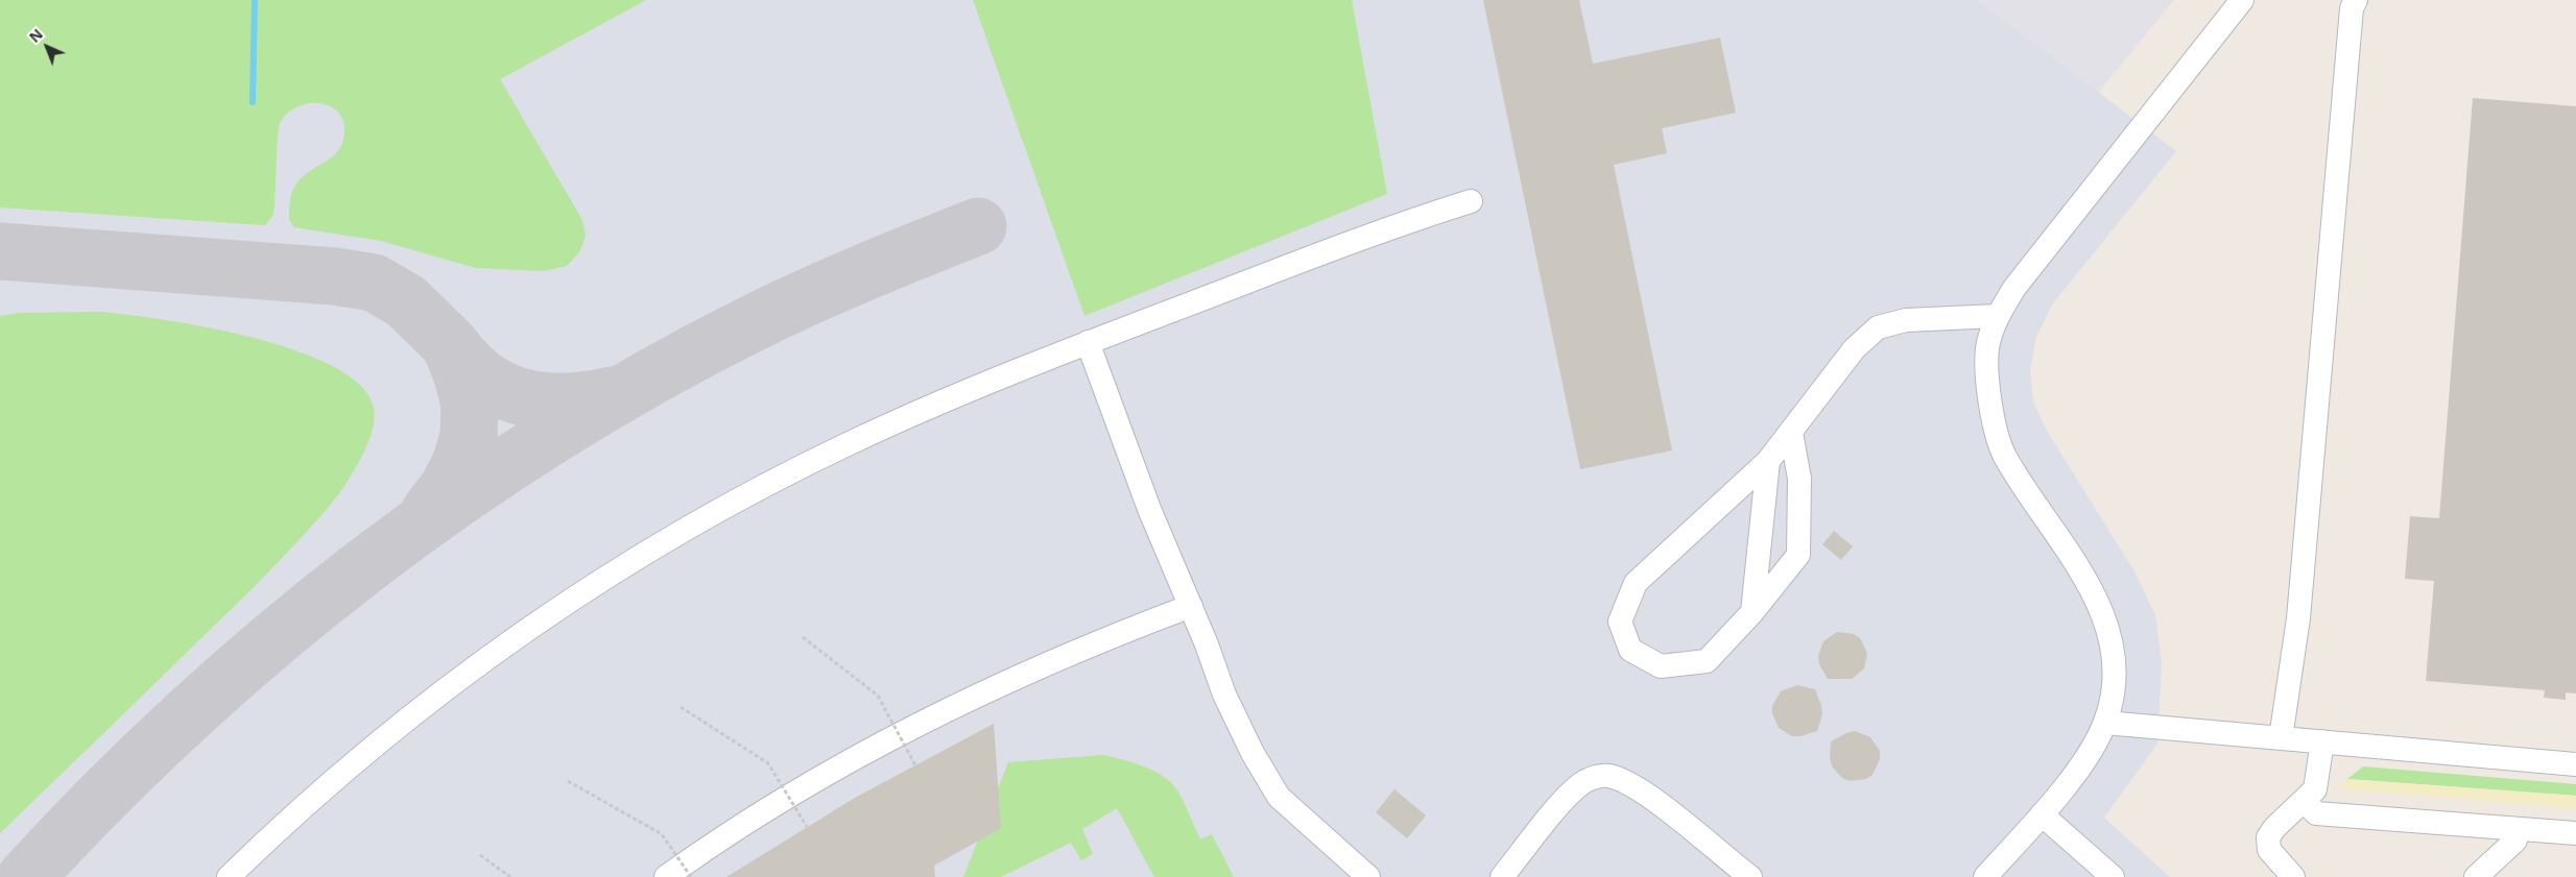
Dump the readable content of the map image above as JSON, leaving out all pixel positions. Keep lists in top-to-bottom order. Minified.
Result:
{"north":"top left"}
